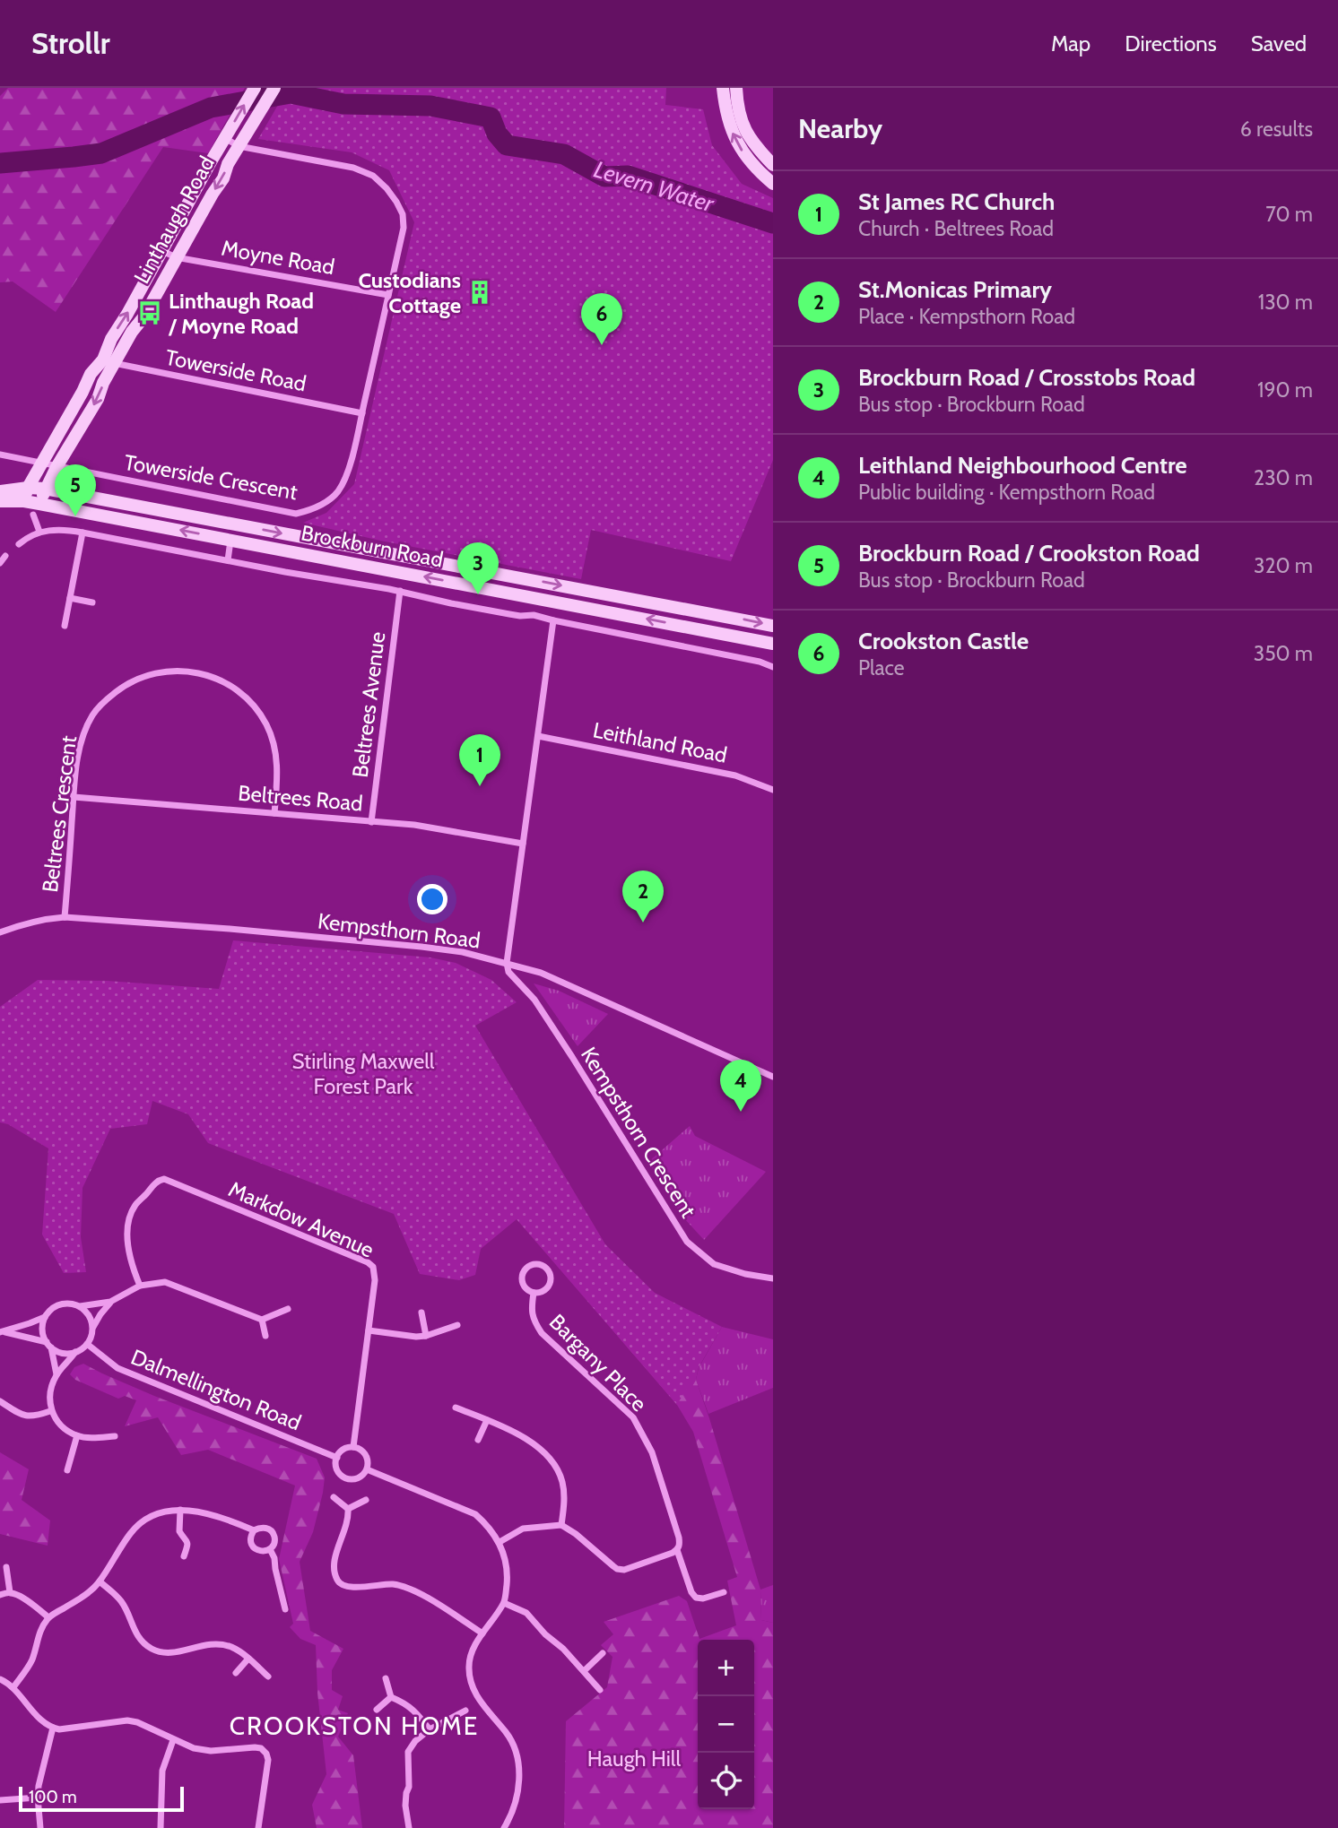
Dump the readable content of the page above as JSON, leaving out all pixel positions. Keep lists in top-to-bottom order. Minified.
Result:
{"streets":{"street":["Linthaugh Road","Moyne Road","Towerside Road","Towerside Crescent","Brockburn Road","Beltrees Avenue","Leithland Road","Beltrees Road","Beltrees Crescent","Kempsthorn Road","Kempsthorn Crescent","Markdow Avenue","Bargany Place","Dalmellington Road"]},"crossings":[["Linthaugh Road","Moyne Road"],["Linthaugh Road","Towerside Road"],["Linthaugh Road","Towerside Crescent"],["Linthaugh Road","Brockburn Road"],["Moyne Road","Towerside Crescent"],["Towerside Road","Towerside Crescent"],["Brockburn Road","Beltrees Avenue"],["Beltrees Avenue","Beltrees Road"],["Beltrees Road","Beltrees Crescent"],["Beltrees Crescent","Kempsthorn Road"],["Kempsthorn Road","Kempsthorn Crescent"],["Markdow Avenue","Dalmellington Road"]],"districts":["CROOKSTON HOME"],"water":["Levern Water"],"parks":["Stirling Maxwell Forest Park","Haugh Hill"],"places":{"building":["Custodians Cottage"],"bus stop":["Linthaugh Road / Moyne Road"]},"scale_bar":"100 m","page":{"header":"Strollr","nav":["Map","Directions","Saved"],"heading":["Nearby","6 results"],"list":[{"mark":"1","name":"St James RC Church","note":"Church · Beltrees Road","value":"70 m"},{"mark":"2","name":"St.Monicas Primary","note":"Place · Kempsthorn Road","value":"130 m"},{"mark":"3","name":"Brockburn Road / Crosstobs Road","note":"Bus stop · Brockburn Road","value":"190 m"},{"mark":"4","name":"Leithland Neighbourhood Centre","note":"Public building · Kempsthorn Road","value":"230 m"},{"mark":"5","name":"Brockburn Road / Crookston Road","note":"Bus stop · Brockburn Road","value":"320 m"},{"mark":"6","name":"Crookston Castle","note":"Place","value":"350 m"}],"pins":["6","5","3","1","2","4"],"map_buttons":["+","−"],"scale":"100 m"}}
